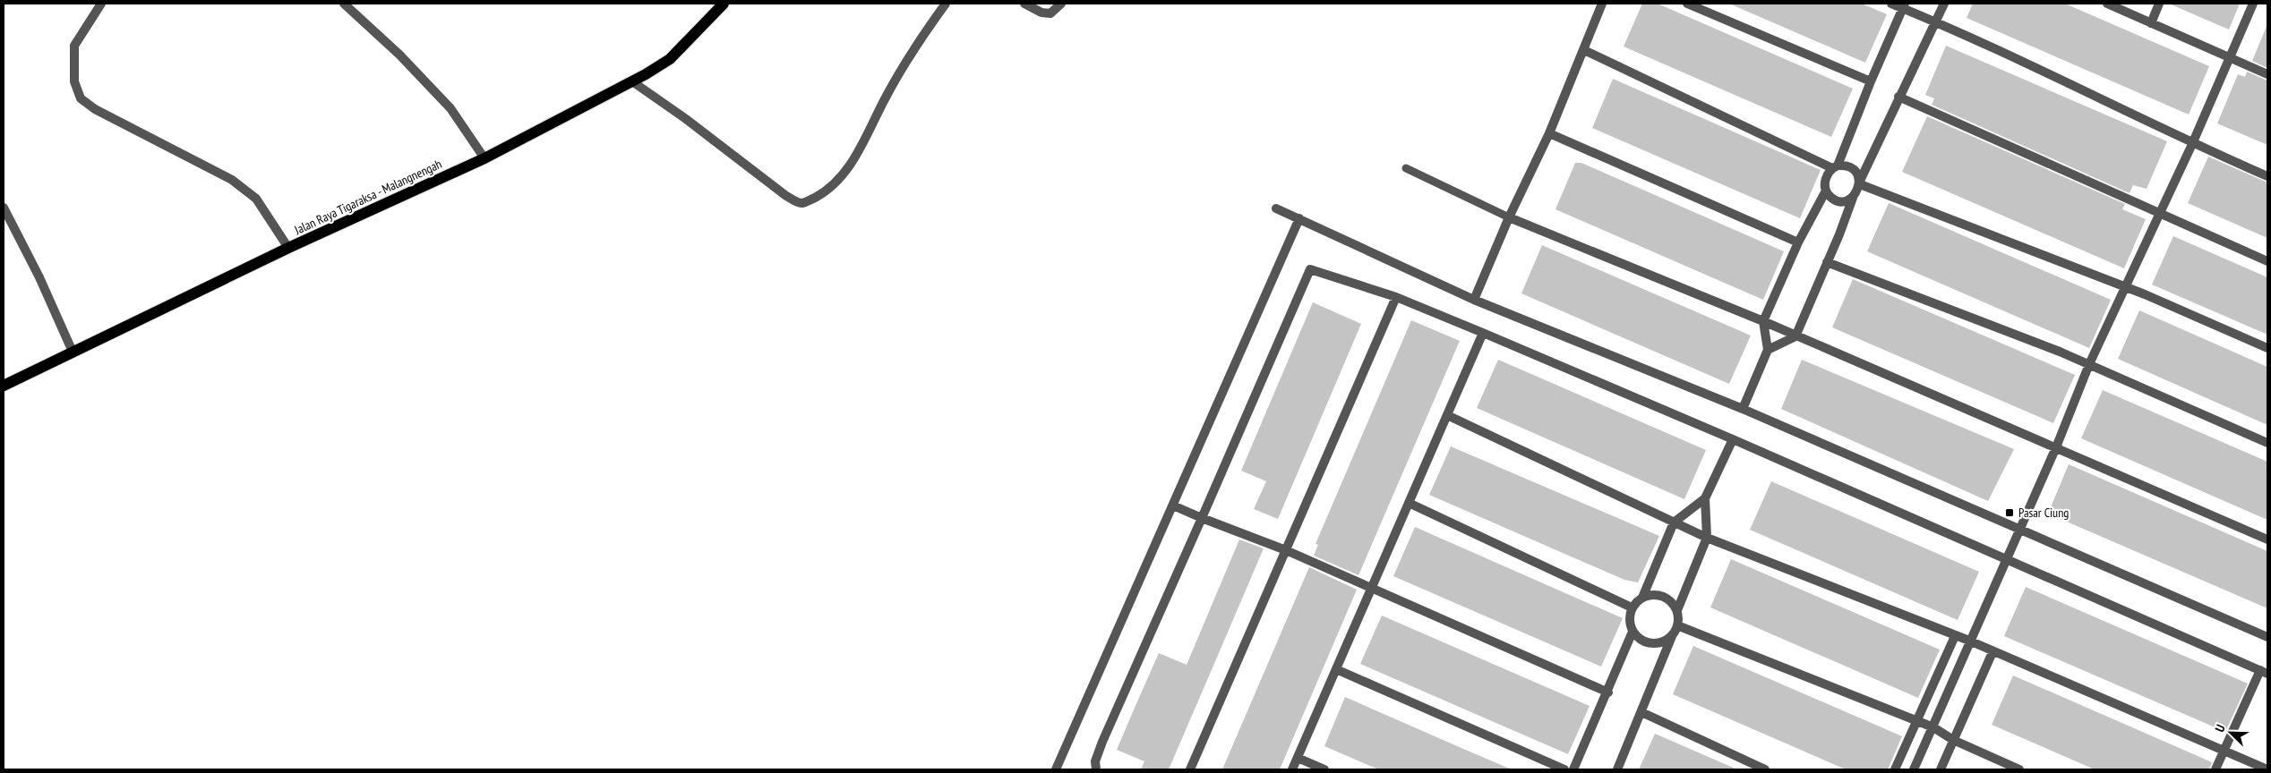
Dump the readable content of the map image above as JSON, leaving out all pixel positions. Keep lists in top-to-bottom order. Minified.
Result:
{"streets":{"main road":["Jalan Raya Tigaraksa - Malangnengah"]},"places":{"transit":["Pasar Ciung"]},"north":"top left"}
